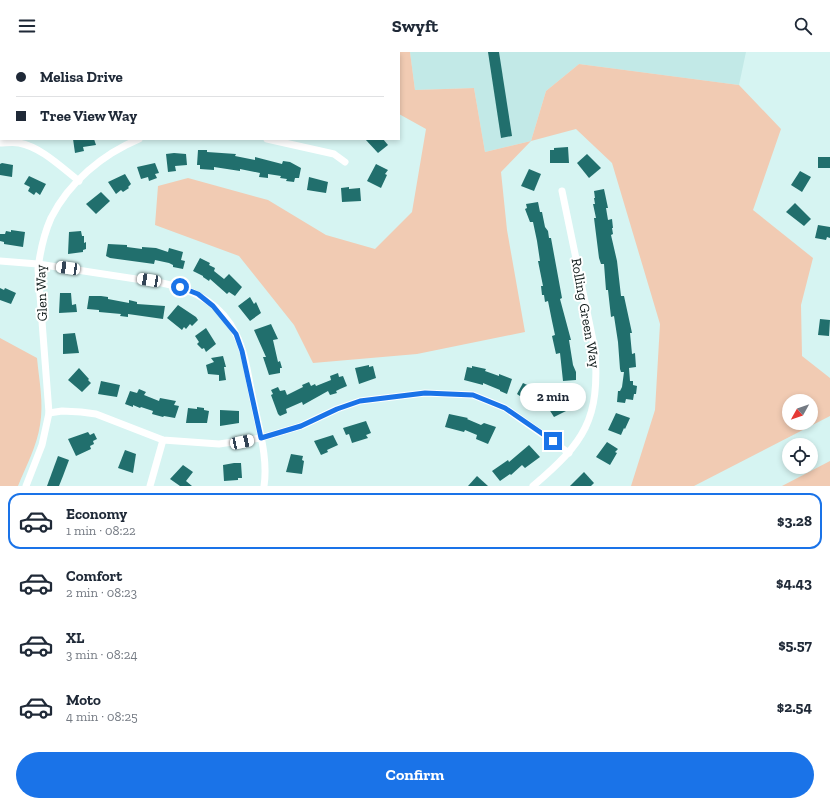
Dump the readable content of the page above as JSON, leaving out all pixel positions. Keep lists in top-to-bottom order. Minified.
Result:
{"streets":{"street":["Glen Way","Rolling Green Way"]},"north":"bottom left","page":{"header":"Swyft","banner":["Melisa Drive","Tree View Way"],"bubble":"2 min","list":[{"name":"Economy","note":"1 min · 08:22","value":"$3.28"},{"name":"Comfort","note":"2 min · 08:23","value":"$4.43"},{"name":"XL","note":"3 min · 08:24","value":"$5.57"},{"name":"Moto","note":"4 min · 08:25","value":"$2.54"}],"buttons":"Confirm"}}
